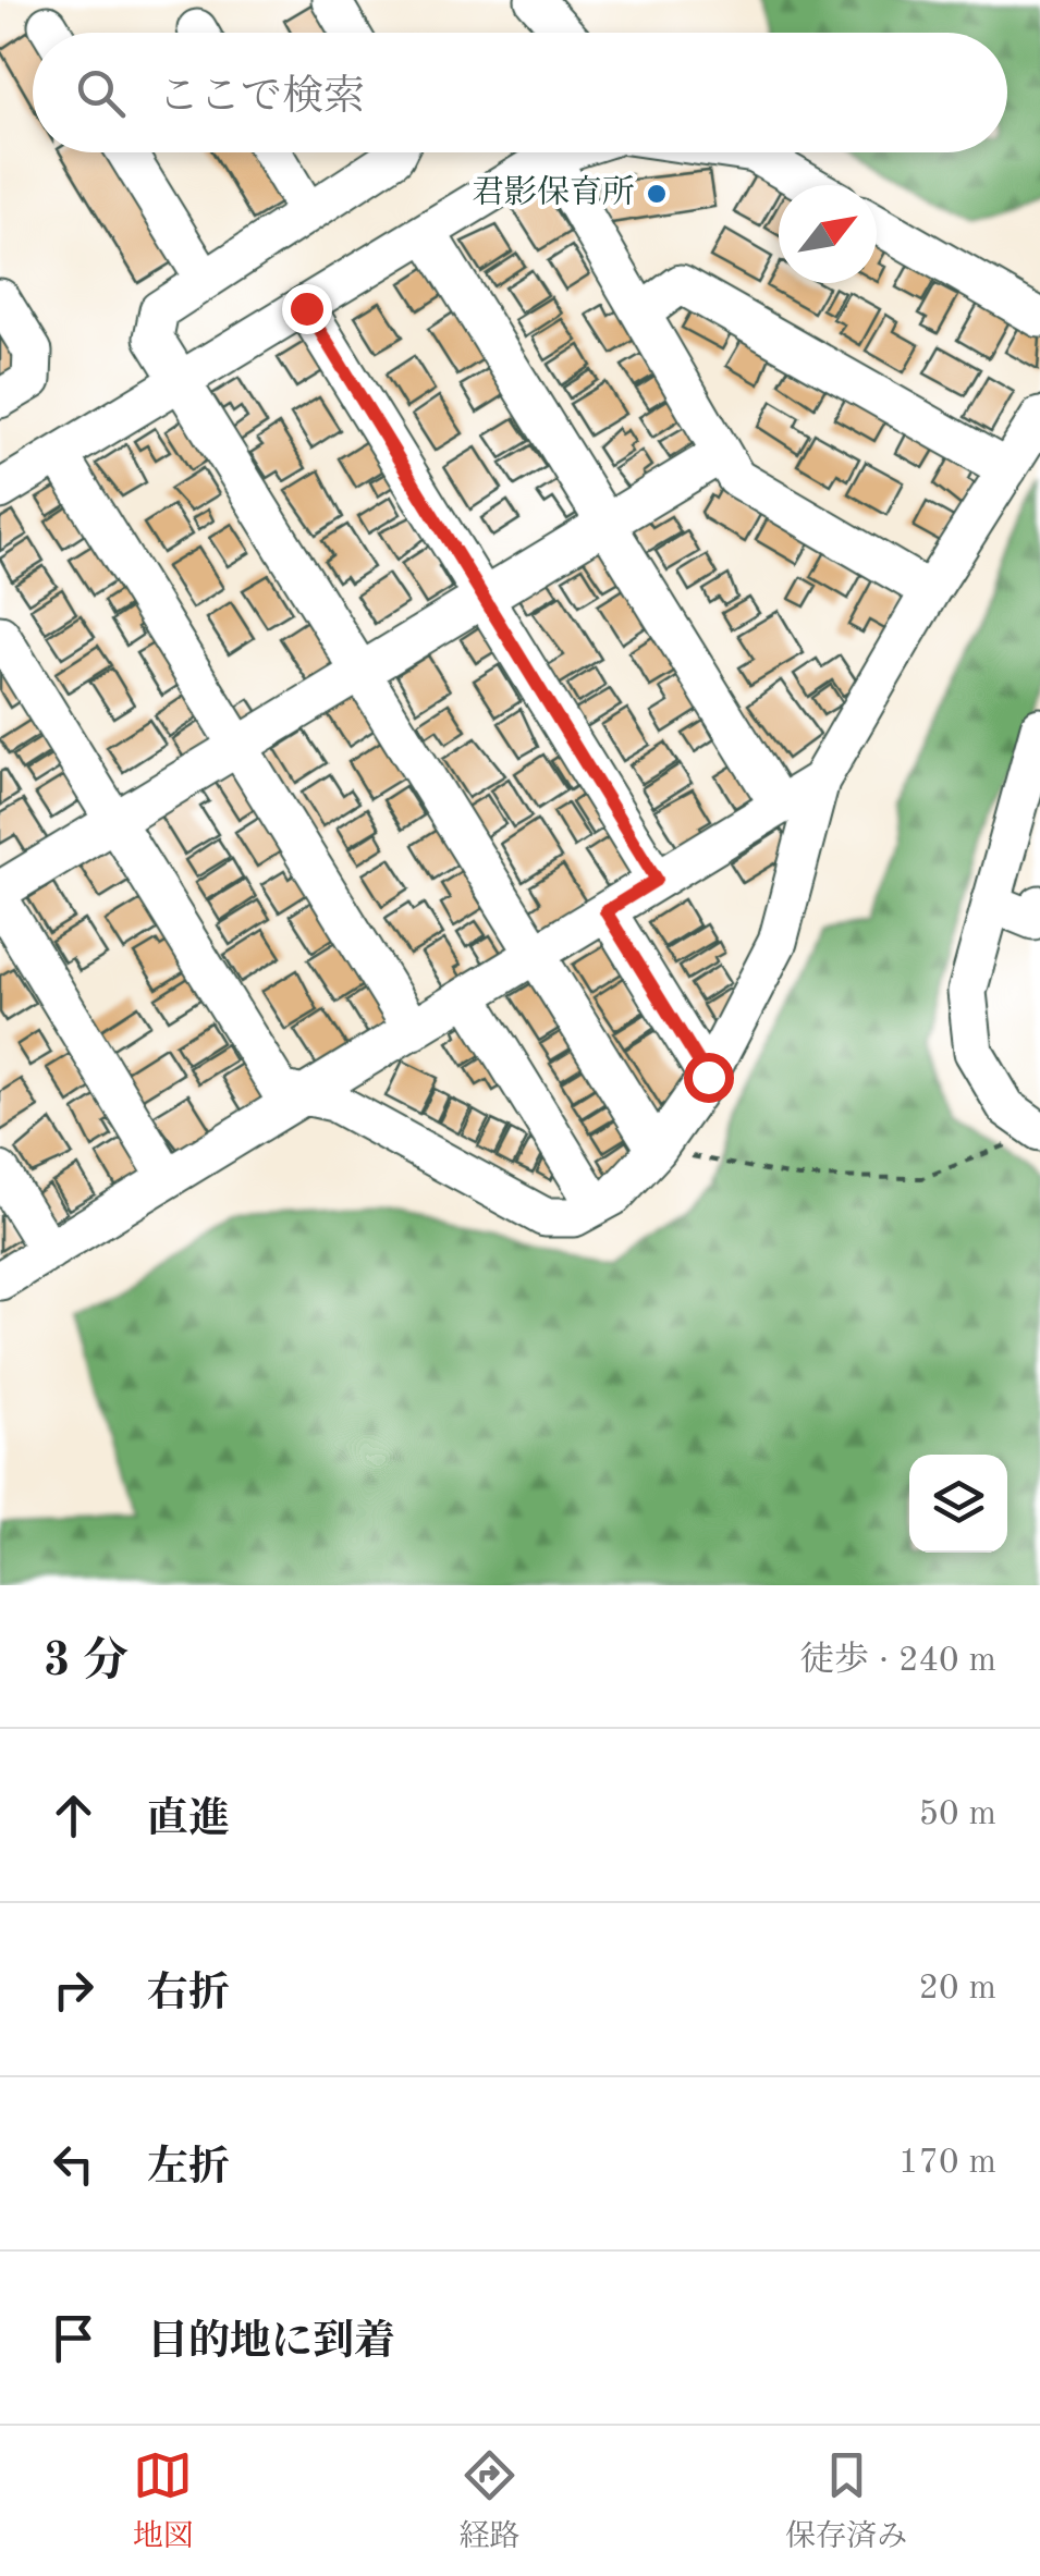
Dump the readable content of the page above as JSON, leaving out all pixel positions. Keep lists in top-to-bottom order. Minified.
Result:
{"places":["君影保育所"],"north":"top right","page":{"search":"ここで検索","heading":["3 分","徒歩 · 240 m"],"list":[["直進","50 m"],["右折","20 m"],["左折","170 m"],"目的地に到着"],"nav":["地図","経路","保存済み"]}}
